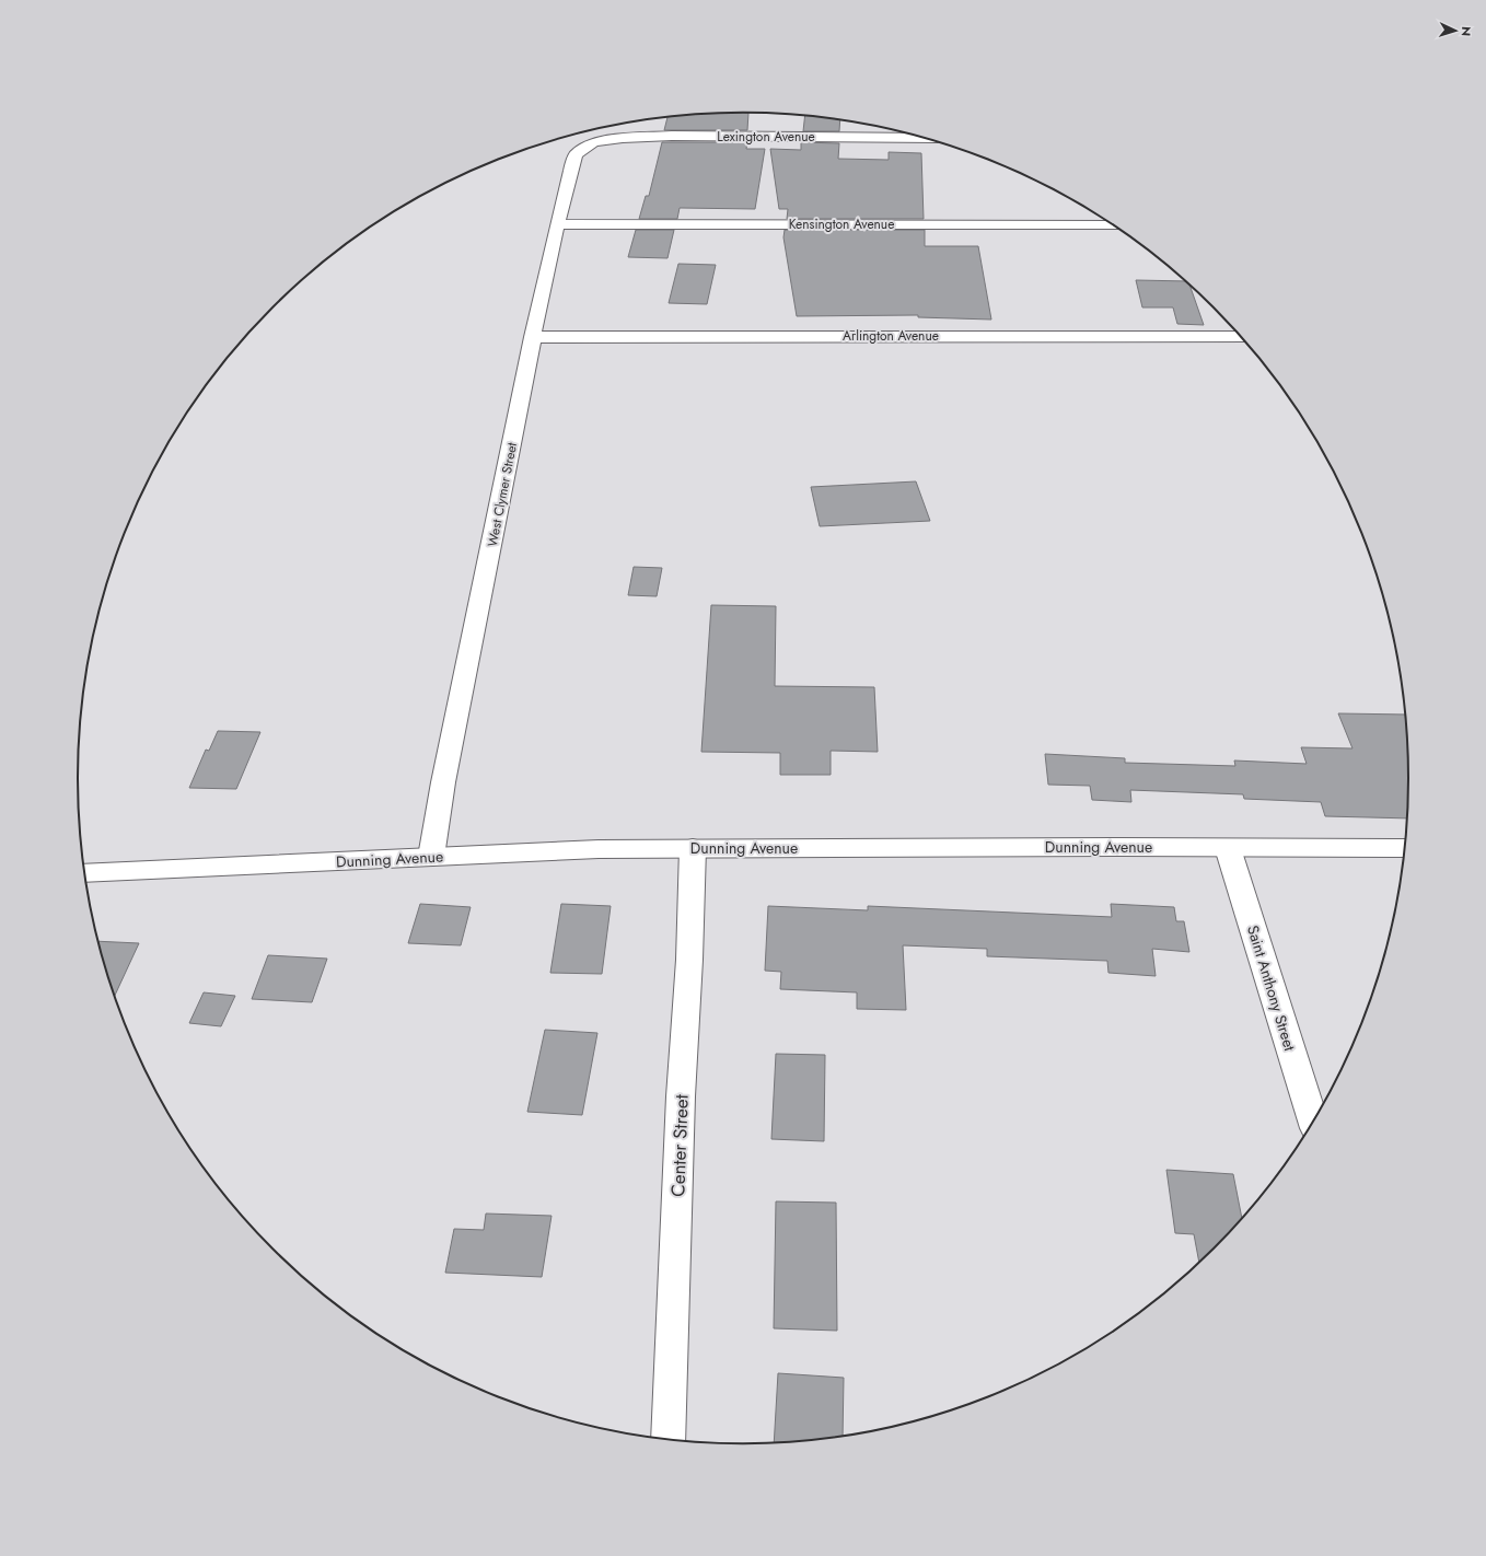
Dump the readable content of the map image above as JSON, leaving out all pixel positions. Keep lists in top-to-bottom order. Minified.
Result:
{"streets":{"street":["Lexington Avenue","Kensington Avenue","Arlington Avenue","West Clymer Street","Dunning Avenue","Saint Anthony Street","Center Street"]},"crossings":[["Lexington Avenue","West Clymer Street"],["Kensington Avenue","West Clymer Street"],["Arlington Avenue","West Clymer Street"],["West Clymer Street","Dunning Avenue"],["Dunning Avenue","Saint Anthony Street"],["Dunning Avenue","Center Street"]],"north":"right"}
